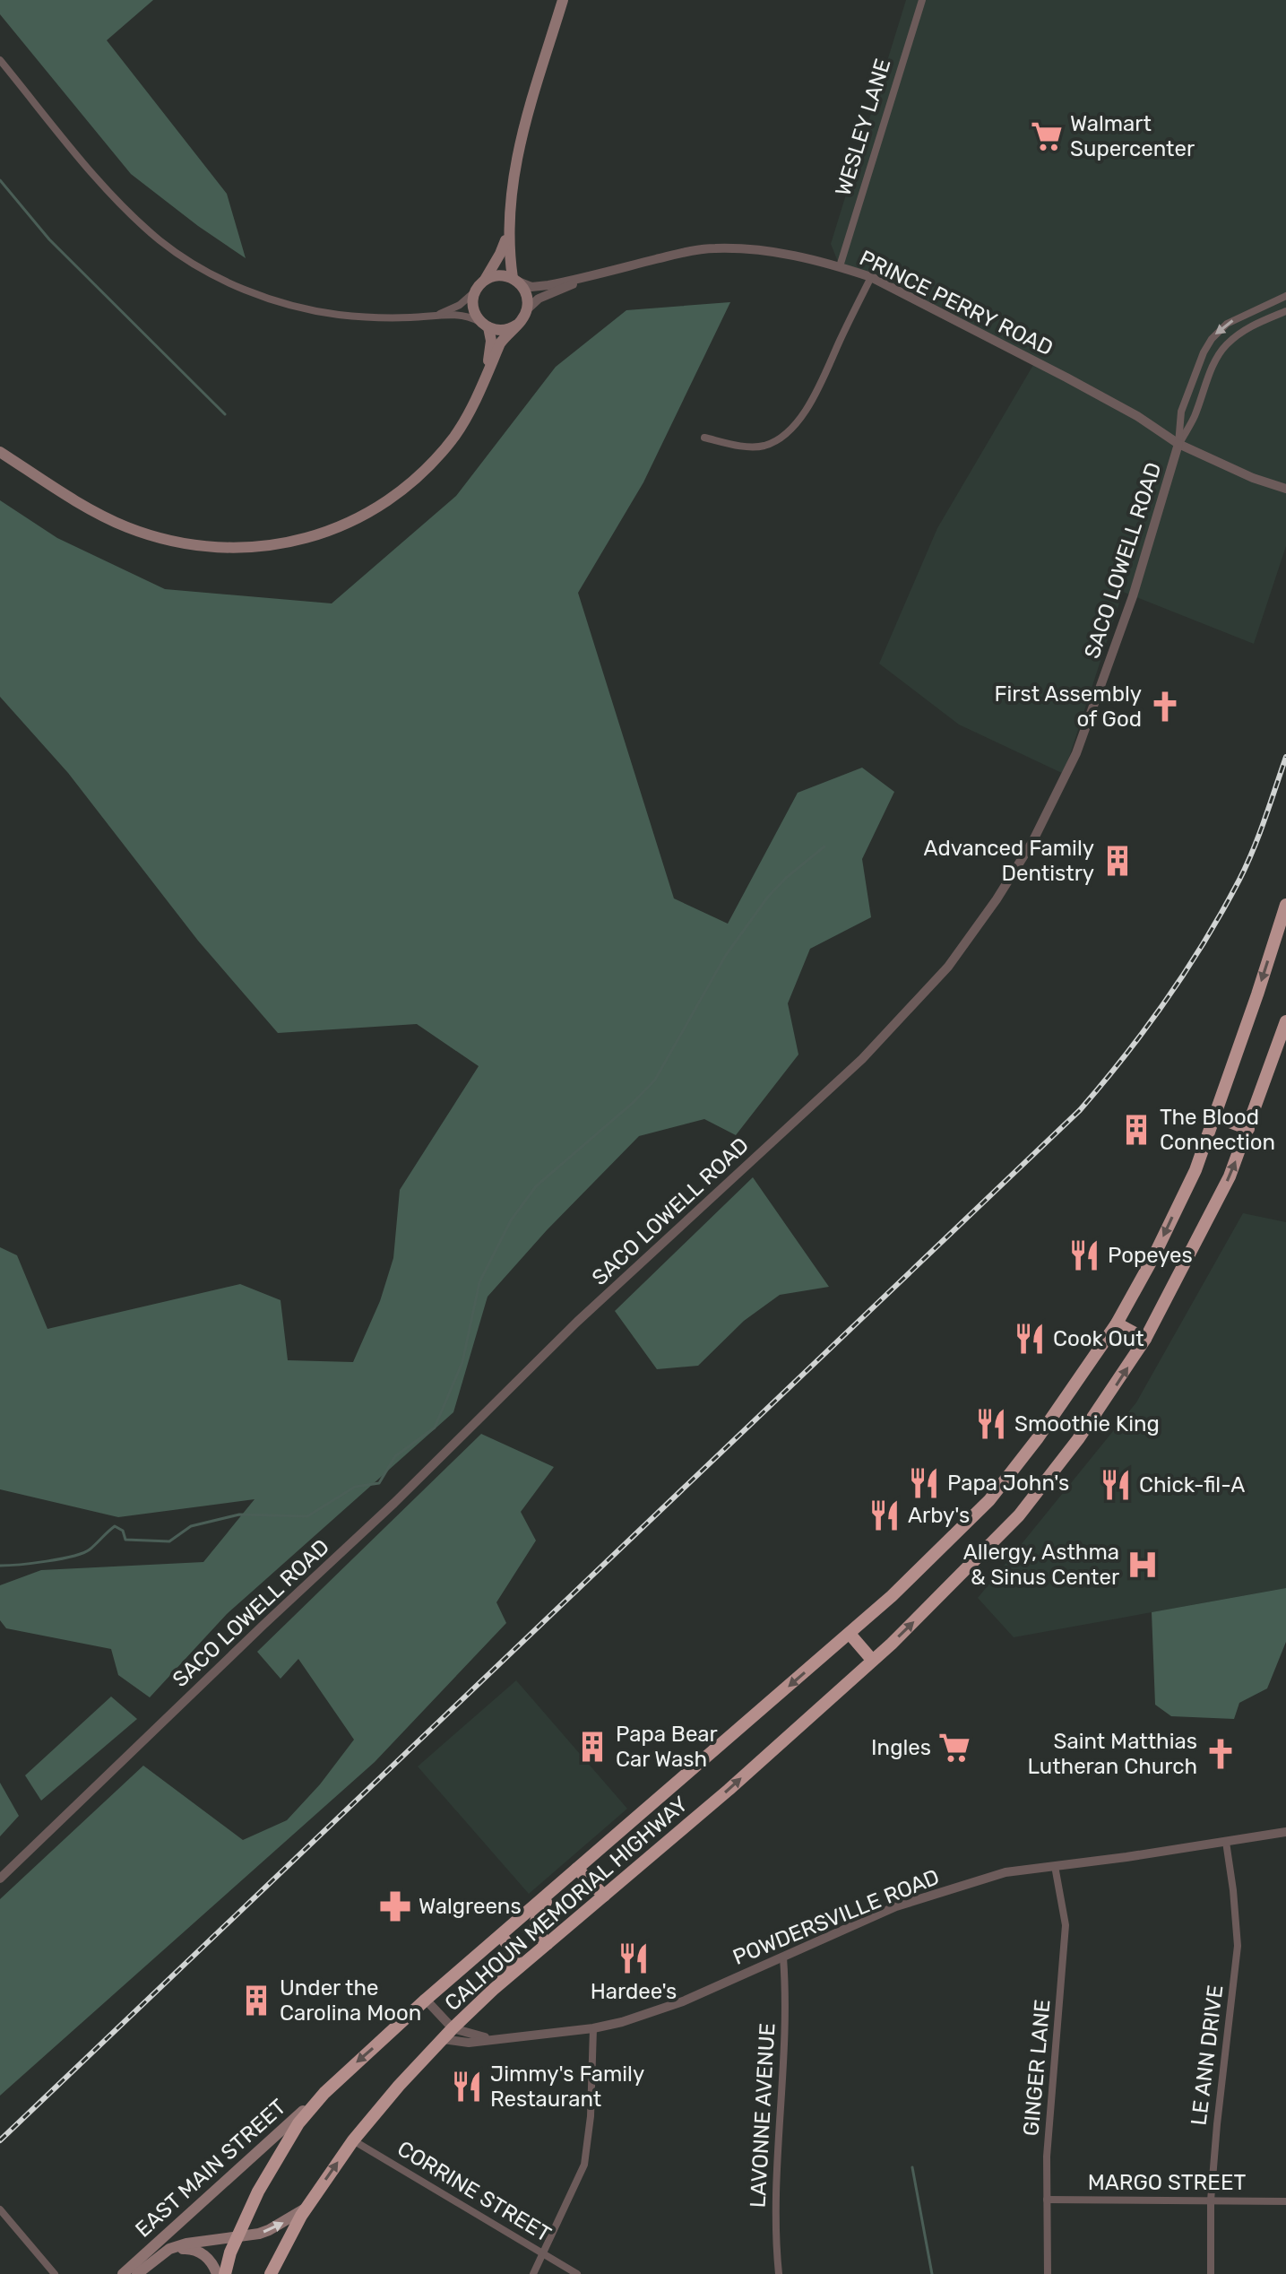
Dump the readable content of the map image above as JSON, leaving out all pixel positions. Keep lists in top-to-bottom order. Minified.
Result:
{"streets":{"highway":["CALHOUN MEMORIAL HIGHWAY"],"main road":["EAST MAIN STREET"],"street":["WESLEY LANE","PRINCE PERRY ROAD","SACO LOWELL ROAD","POWDERSVILLE ROAD","LE ANN DRIVE","GINGER LANE","LAVONNE AVENUE","MARGO STREET","CORRINE STREET"]},"crossings":[["WESLEY LANE","PRINCE PERRY ROAD"],["PRINCE PERRY ROAD","SACO LOWELL ROAD"],["CALHOUN MEMORIAL HIGHWAY","POWDERSVILLE ROAD"],["CALHOUN MEMORIAL HIGHWAY","EAST MAIN STREET"],["CALHOUN MEMORIAL HIGHWAY","CORRINE STREET"],["POWDERSVILLE ROAD","LE ANN DRIVE"],["POWDERSVILLE ROAD","GINGER LANE"],["POWDERSVILLE ROAD","LAVONNE AVENUE"],["LE ANN DRIVE","MARGO STREET"],["GINGER LANE","MARGO STREET"]],"places":{"supermarket":["Walmart Supercenter","Ingles"],"church":["First Assembly of God","Saint Matthias Lutheran Church"],"building":["Advanced Family Dentistry","The Blood Connection","Papa Bear Car Wash","Under the Carolina Moon"],"restaurant":["Popeyes","Cook Out","Smoothie King","Papa John's","Chick-fil-A","Arby's","Hardee's","Jimmy's Family Restaurant"],"hospital":["Allergy, Asthma & Sinus Center"],"pharmacy":["Walgreens"]}}
